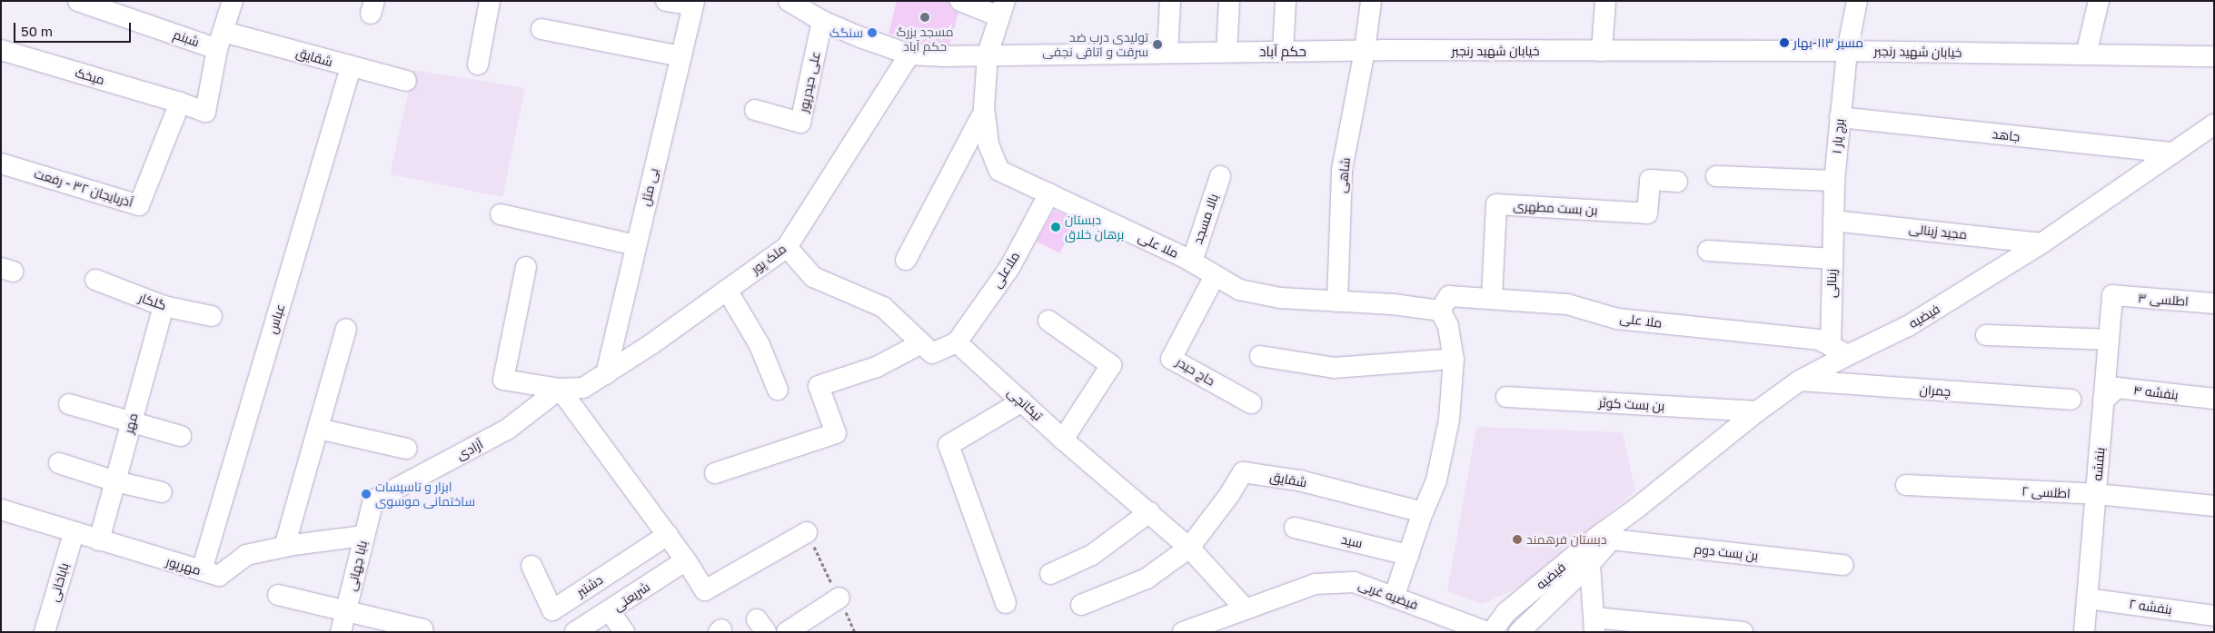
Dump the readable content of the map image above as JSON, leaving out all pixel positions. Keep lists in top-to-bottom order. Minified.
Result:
{"streets":{"street":["شبنم","خیابان شهید رنجبر","شقایق","میخک","علی‌ حیدرپور","جاهد","برج یار ۱","شاهی","بی مثل","آذربایجان ۳۲ - رفعت","بن بست مطهری","بالا مسجد","مجید زینالی","ملا علی","ملک پور","ملاعلی","زینالی","اطلسی ۳","گلکار","فیضیه","عباس","حاج حیدر","چمران","بنفشه ۴","تیکانچی","بن بست کوثر","مهر","آزادی","بنفشه","اطلسی ۲","سید","بن بست دوم","مهرپور","بابا جهانی","باباخانی","دشتبر","فیضیه غربی","شریعتی","بنفشه ۲"]},"crossings":[["شبنم","شقایق"],["خیابان شهید رنجبر","علی‌ حیدرپور"],["خیابان شهید رنجبر","برج یار ۱"],["خیابان شهید رنجبر","شاهی"],["خیابان شهید رنجبر","ملا علی"],["خیابان شهید رنجبر","ملک پور"],["شقایق","عباس"],["شقایق","تیکانچی"],["میخک","آذربایجان ۳۲ - رفعت"],["جاهد","برج یار ۱"],["جاهد","فیضیه"],["برج یار ۱","مجید زینالی"],["برج یار ۱","زینالی"],["شاهی","ملا علی"],["بی مثل","ملک پور"],["بن بست مطهری","ملا علی"],["بالا مسجد","ملا علی"],["مجید زینالی","زینالی"],["مجید زینالی","فیضیه"],["ملا علی","ملاعلی"],["ملا علی","زینالی"],["ملا علی","فیضیه"],["ملا علی","حاج حیدر"],["ملک پور","آزادی"],["ملاعلی","تیکانچی"],["زینالی","فیضیه"],["اطلسی ۳","بنفشه"],["گلکار","مهر"],["فیضیه","چمران"],["فیضیه","بن بست کوثر"],["فیضیه","بن بست دوم"],["عباس","مهرپور"],["بنفشه ۴","بنفشه"],["تیکانچی","فیضیه غربی"],["مهر","مهرپور"],["آزادی","بابا جهانی"],["بنفشه","اطلسی ۲"],["بنفشه","بنفشه ۲"],["مهرپور","بابا جهانی"],["مهرپور","باباخانی"]],"districts":["حکم آباد"],"places":["مسجد بزرگ حکم آباد","سنگک","مسیر ۱۱۳-بهار","تولیدی درب ضد سرقت و اتاقی نجفی","دبستان برهان خلاق","ابزار و تاسیسات ساختمانی موسوی","دبستان فرهمند"],"scale_bar":"50 m"}
